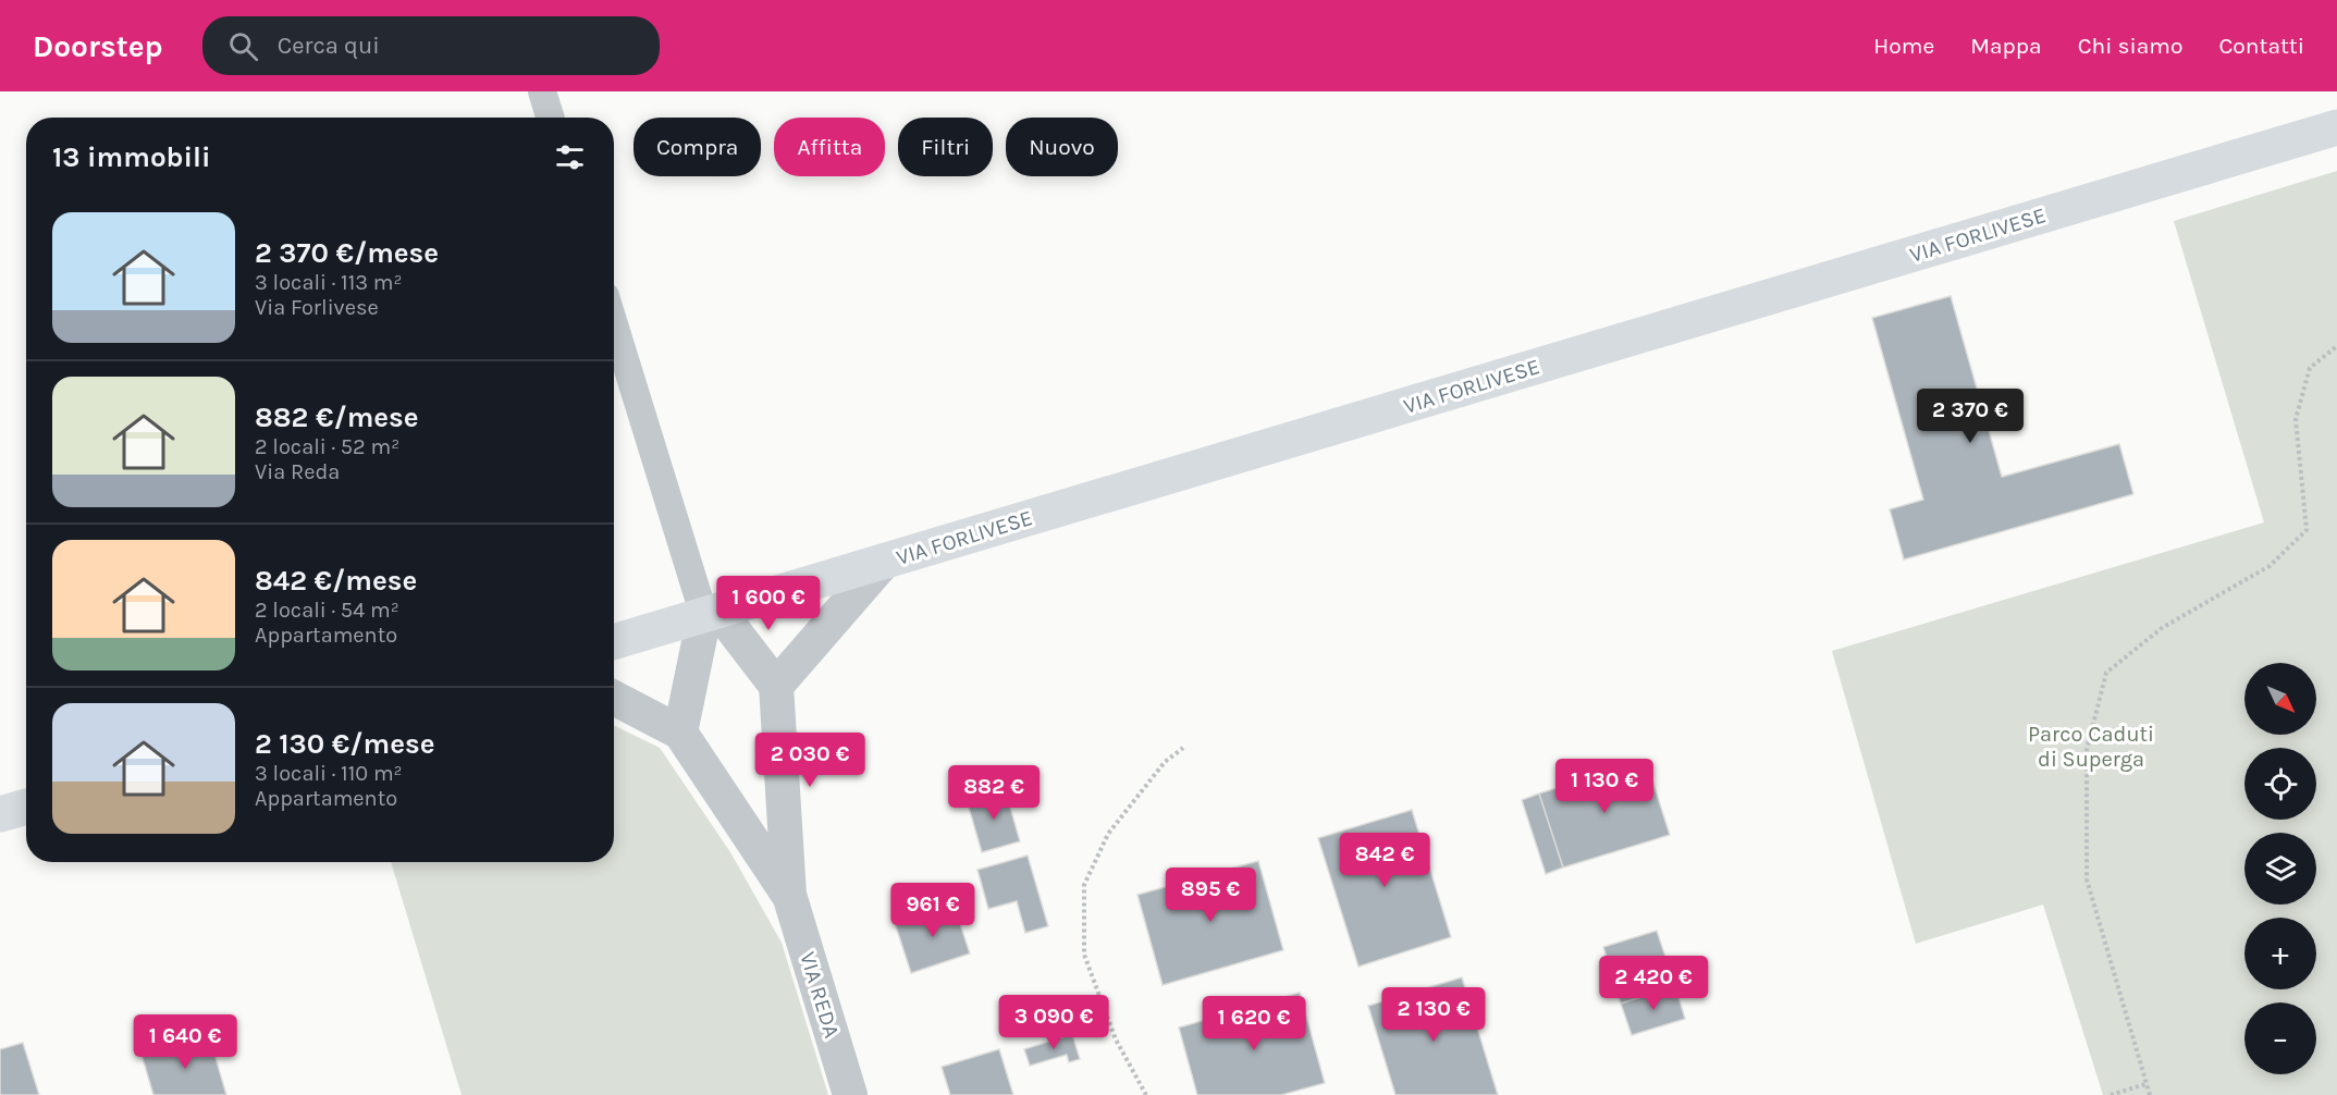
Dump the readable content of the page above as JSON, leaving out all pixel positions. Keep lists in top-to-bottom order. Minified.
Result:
{"streets":{"main road":["VIA FORLIVESE"],"street":["VIA REDA"]},"parks":["Parco Caduti di Superga"],"north":"bottom right","page":{"header":"Doorstep","search":"Cerca qui","nav":["Home","Mappa","Chi siamo","Contatti"],"chip":["Compra","Affitta","Filtri","Nuovo"],"heading":"13 immobili","list":[{"name":"2 370 €/mese","note":"3 locali · 113 m² · Via Forlivese"},{"name":"882 €/mese","note":"2 locali · 52 m² · Via Reda"},{"name":"842 €/mese","note":"2 locali · 54 m² · Appartamento"},{"name":"2 130 €/mese","note":"3 locali · 110 m² · Appartamento"}],"price":["2 370 €","1 600 €","2 030 €","1 130 €","882 €","842 €","895 €","961 €","2 420 €","2 130 €","3 090 €","1 620 €","1 640 €"],"map_buttons":["+","−"]}}
